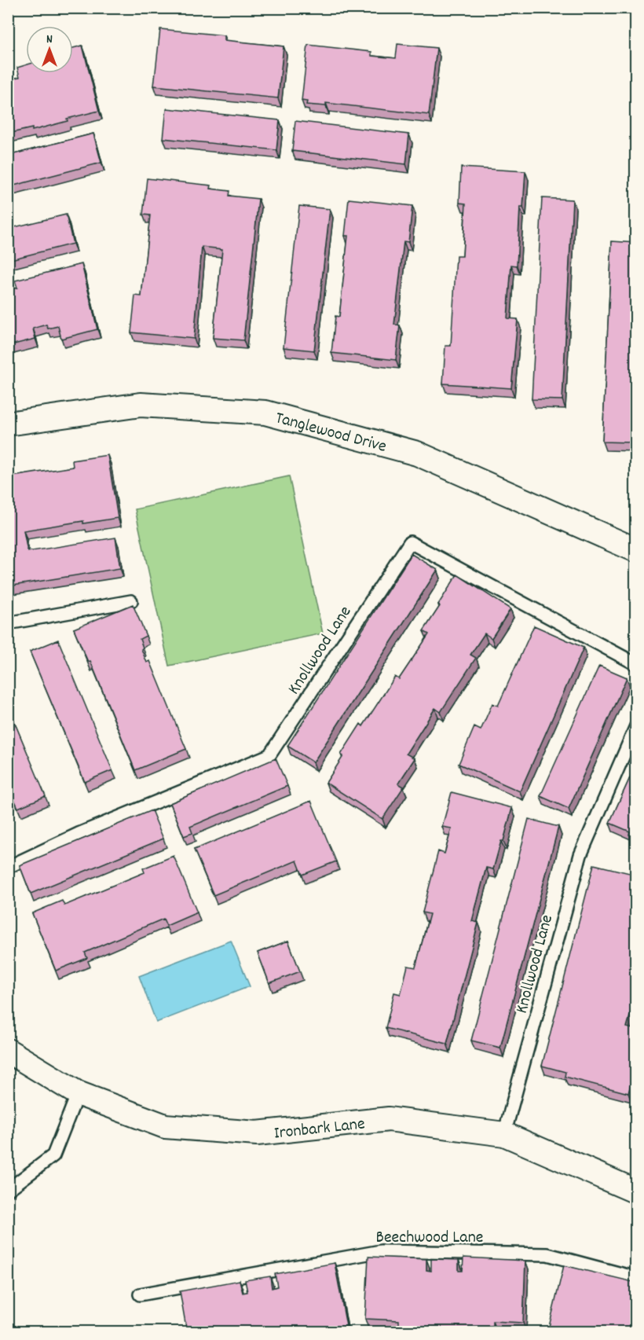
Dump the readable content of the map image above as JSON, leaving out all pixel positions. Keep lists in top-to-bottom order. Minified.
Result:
{"streets":{"street":["Tanglewood Drive","Ironbark Lane"],"lane":["Knollwood Lane","Beechwood Lane"]},"crossings":[["Knollwood Lane","Ironbark Lane"]],"north":"top"}
